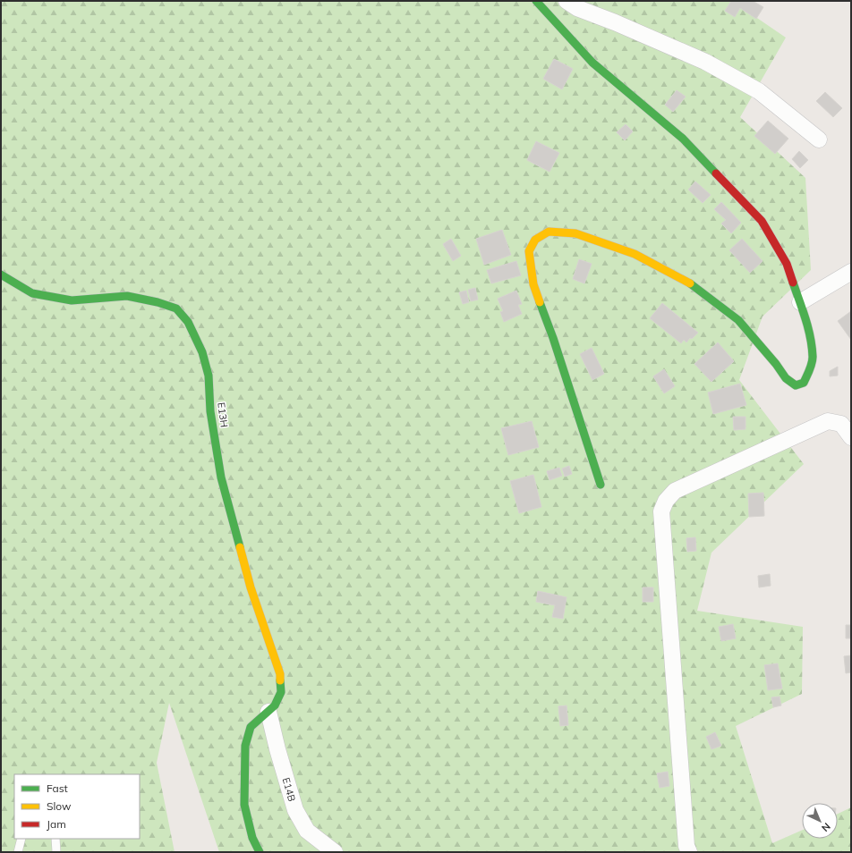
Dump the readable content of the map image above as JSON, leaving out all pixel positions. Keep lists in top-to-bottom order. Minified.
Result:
{"streets":{"street":["E13H","E14B"]},"crossings":[["E13H","E14B"]],"legend":["Fast","Slow","Jam"],"north":"bottom right"}
